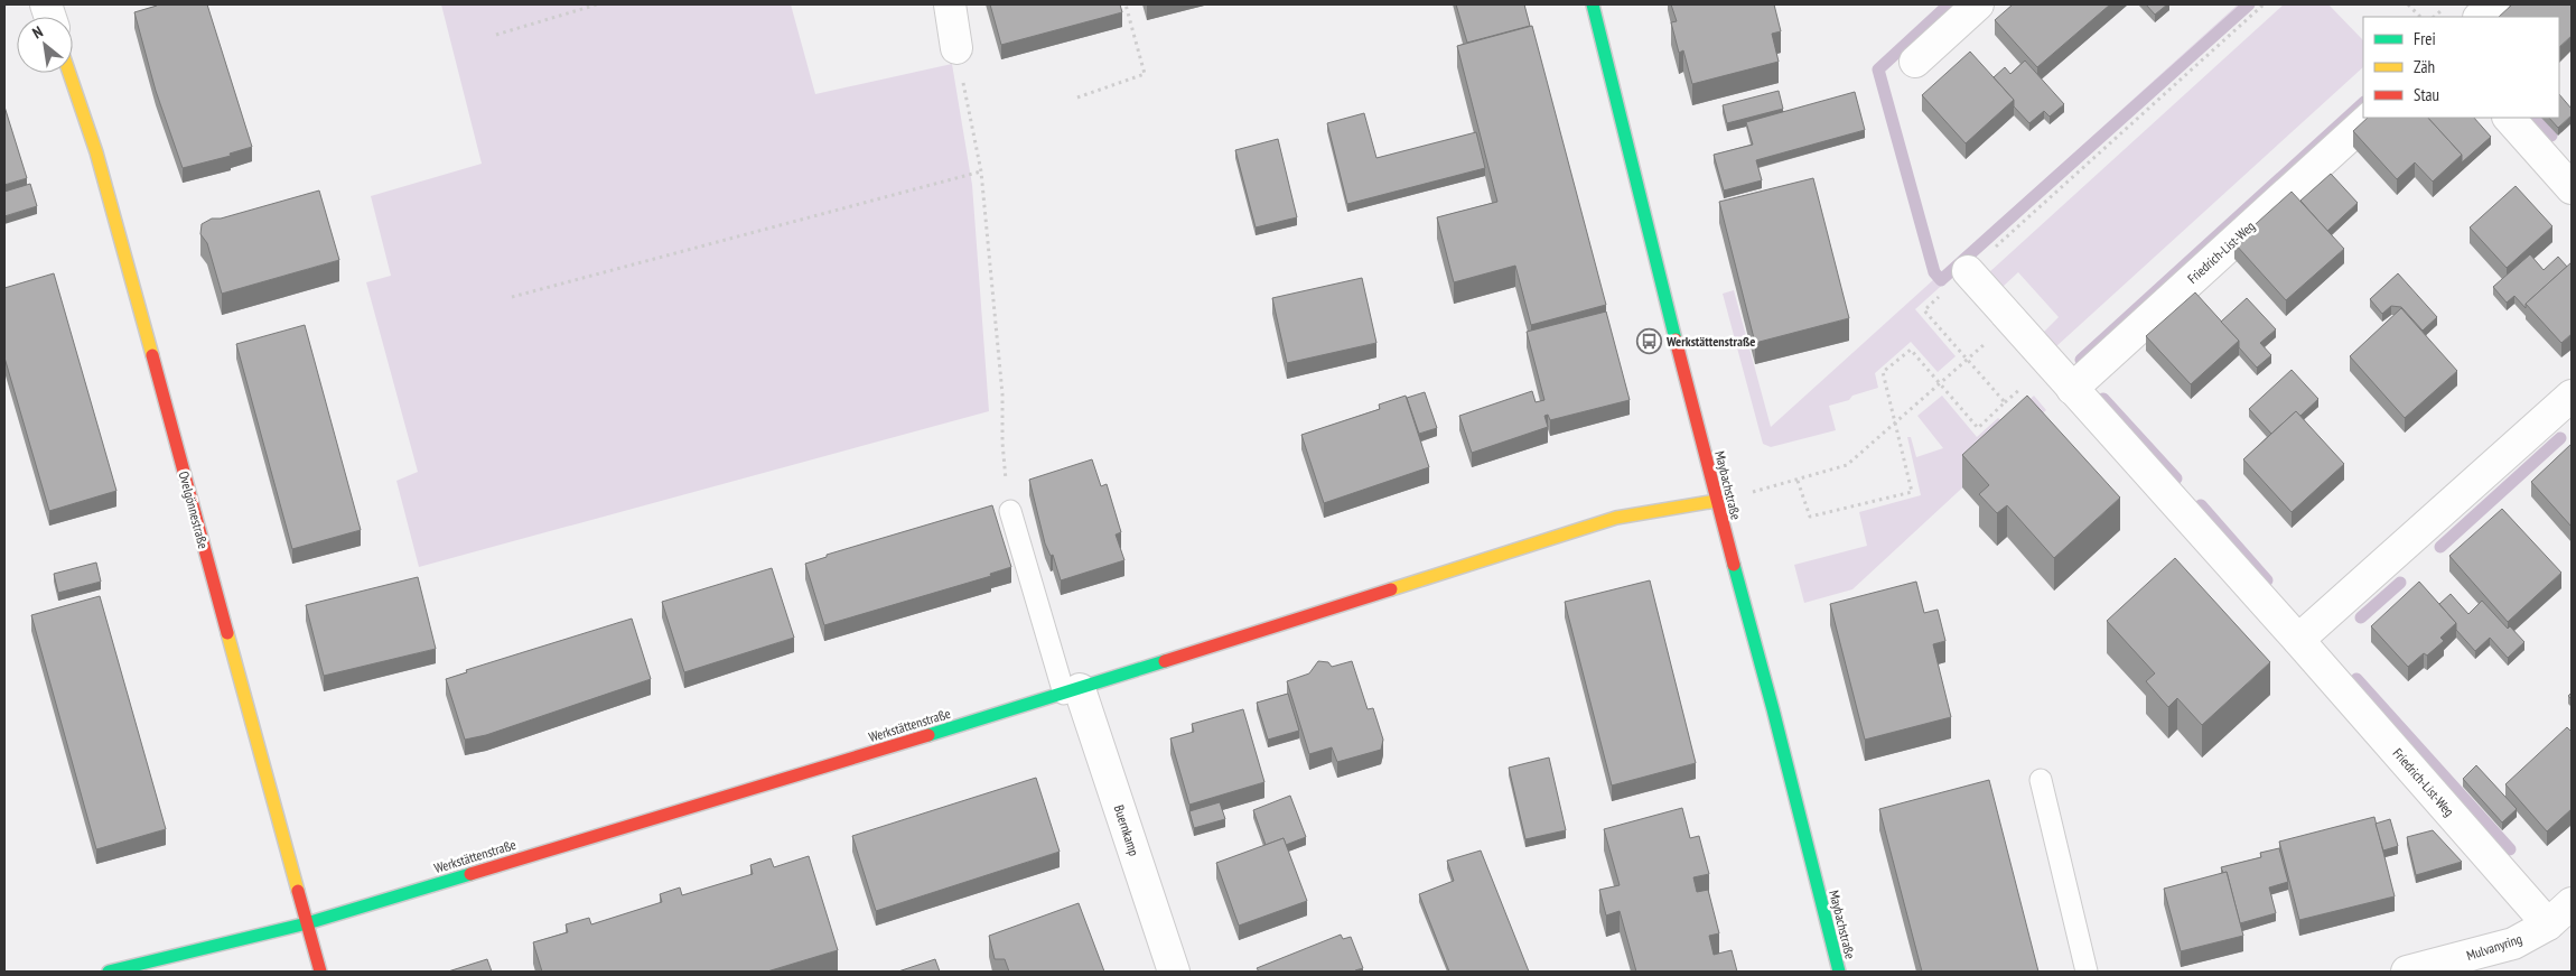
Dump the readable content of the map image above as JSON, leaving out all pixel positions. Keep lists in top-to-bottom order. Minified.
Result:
{"streets":{"street":["Friedrich-List-Weg","Maybachstraße","Ovelgönnestraße","Werkstättenstraße","Buernkamp","Mulvanyring"]},"crossings":[["Friedrich-List-Weg","Mulvanyring"],["Maybachstraße","Werkstättenstraße"],["Ovelgönnestraße","Werkstättenstraße"],["Werkstättenstraße","Buernkamp"]],"places":{"bus stop":["Werkstättenstraße"]},"legend":["Frei","Zäh","Stau"],"north":"top left"}
